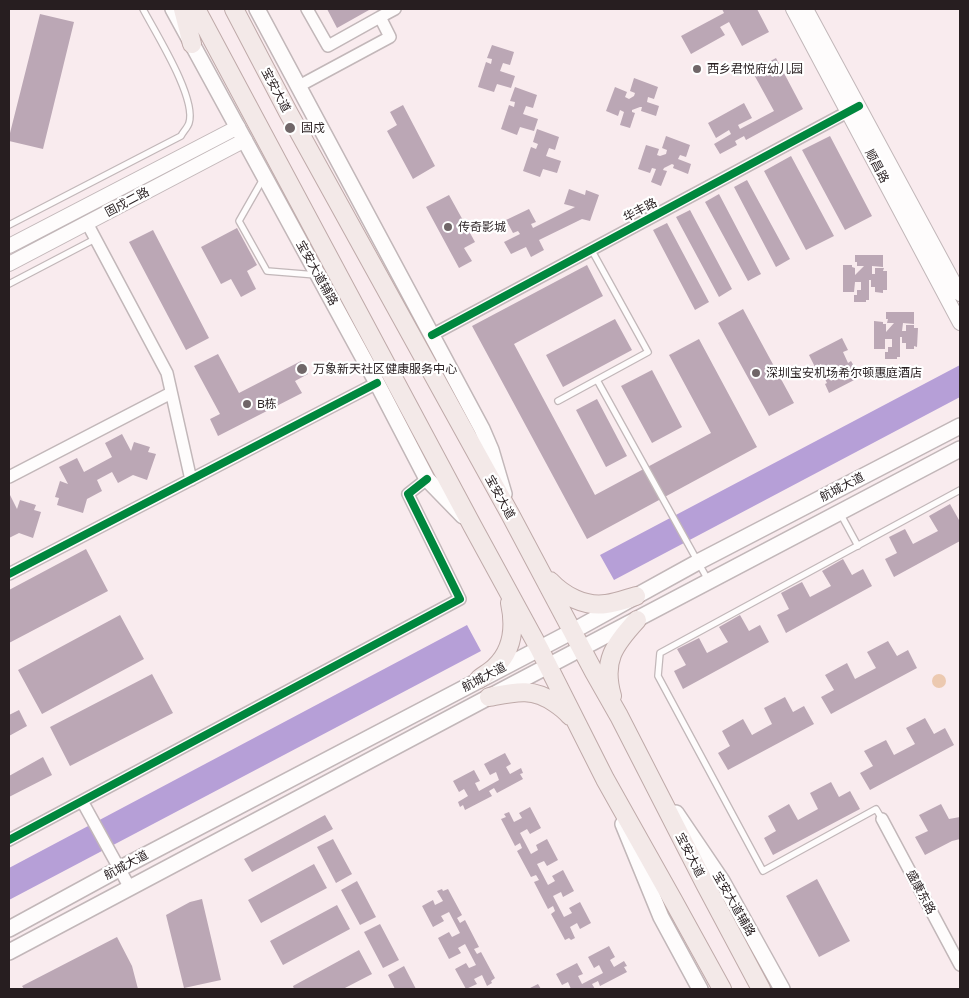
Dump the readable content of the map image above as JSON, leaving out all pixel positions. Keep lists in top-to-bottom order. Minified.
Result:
{"streets":{"main road":["宝安大道","宝安大道辅路","航城大道"],"street":["顺昌路","固戍二路","华丰路","盛康东路"]},"crossings":[["宝安大道","宝安大道辅路"],["宝安大道","航城大道"],["顺昌路","华丰路"],["固戍二路","宝安大道辅路"]],"places":["西乡君悦府幼儿园","固戍","传奇影城","万象新天社区健康服务中心","深圳宝安机场希尔顿惠庭酒店","B栋"]}
